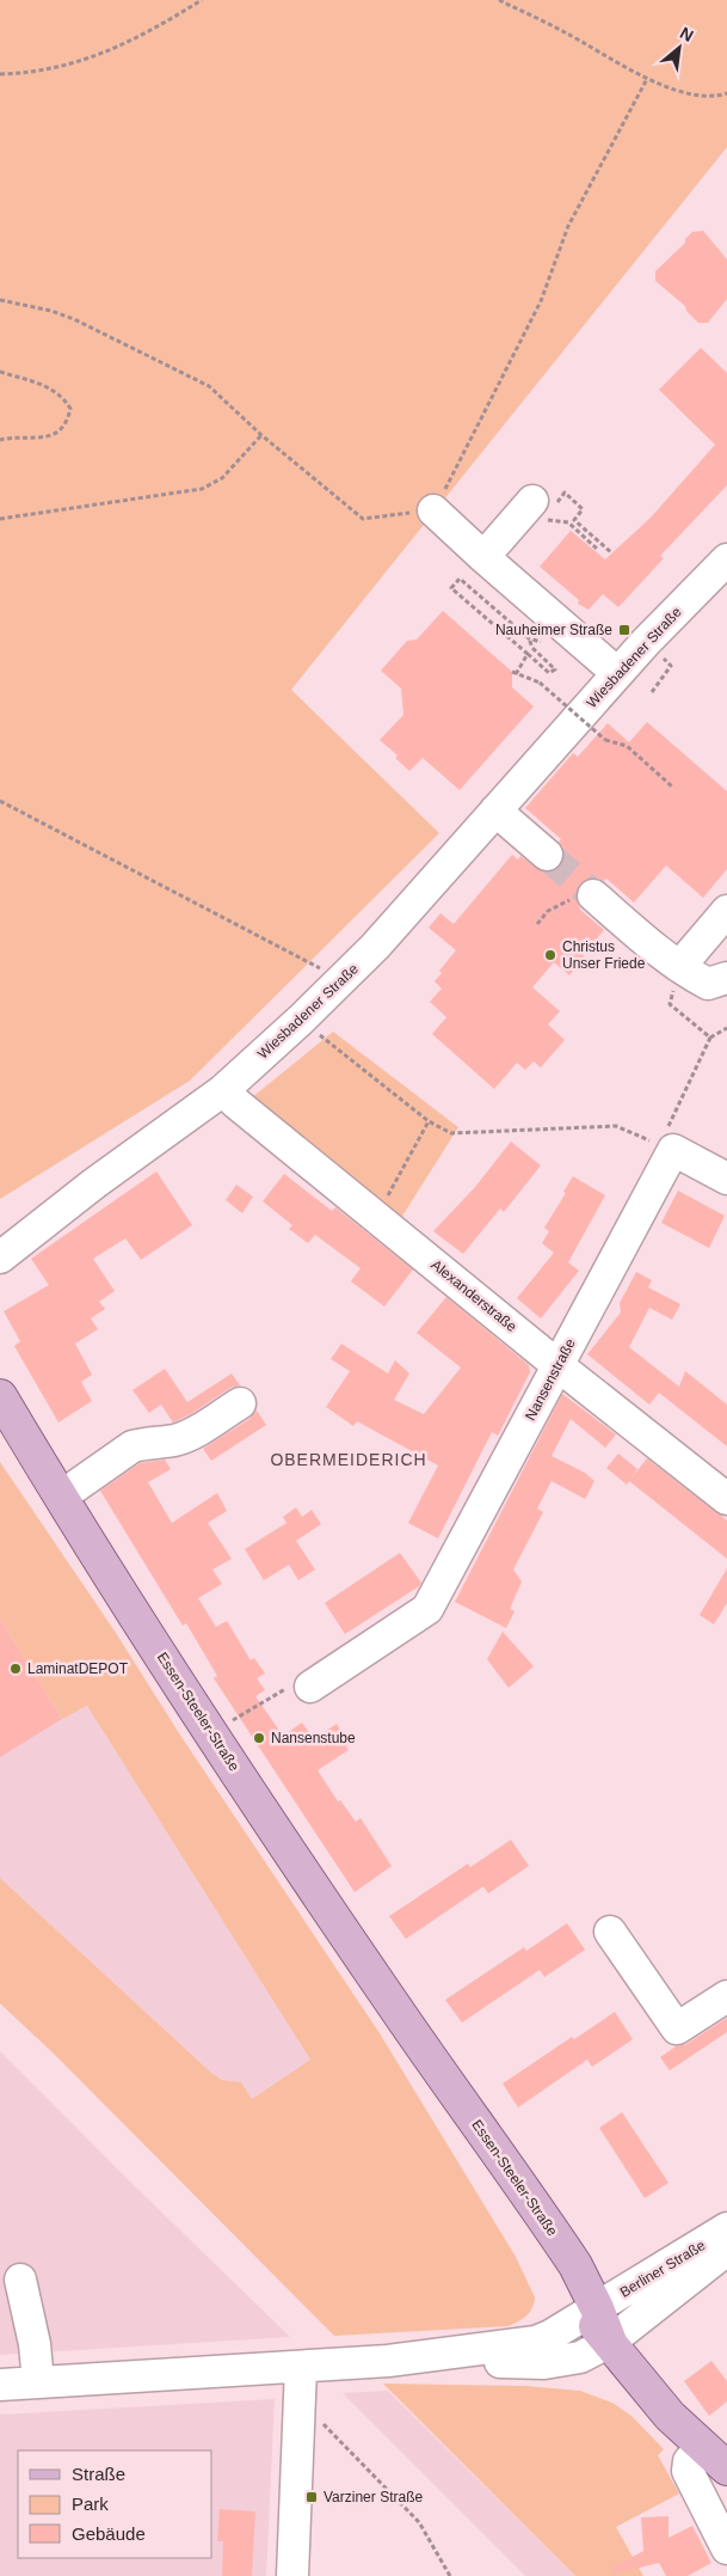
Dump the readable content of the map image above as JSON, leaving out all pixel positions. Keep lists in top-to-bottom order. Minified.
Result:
{"streets":{"main road":["Essen-Steeler-Straße"],"street":["Wiesbadener Straße","Alexanderstraße","Nansenstraße","Berliner Straße"]},"crossings":[["Wiesbadener Straße","Alexanderstraße"],["Alexanderstraße","Nansenstraße"],["Essen-Steeler-Straße","Berliner Straße"]],"districts":["OBERMEIDERICH"],"places":{"transit":["Nauheimer Straße","Varziner Straße"],"other":["Christus Unser Friede","LaminatDEPOT","Nansenstube"]},"legend":["Straße","Park","Gebäude"],"north":"top right"}
